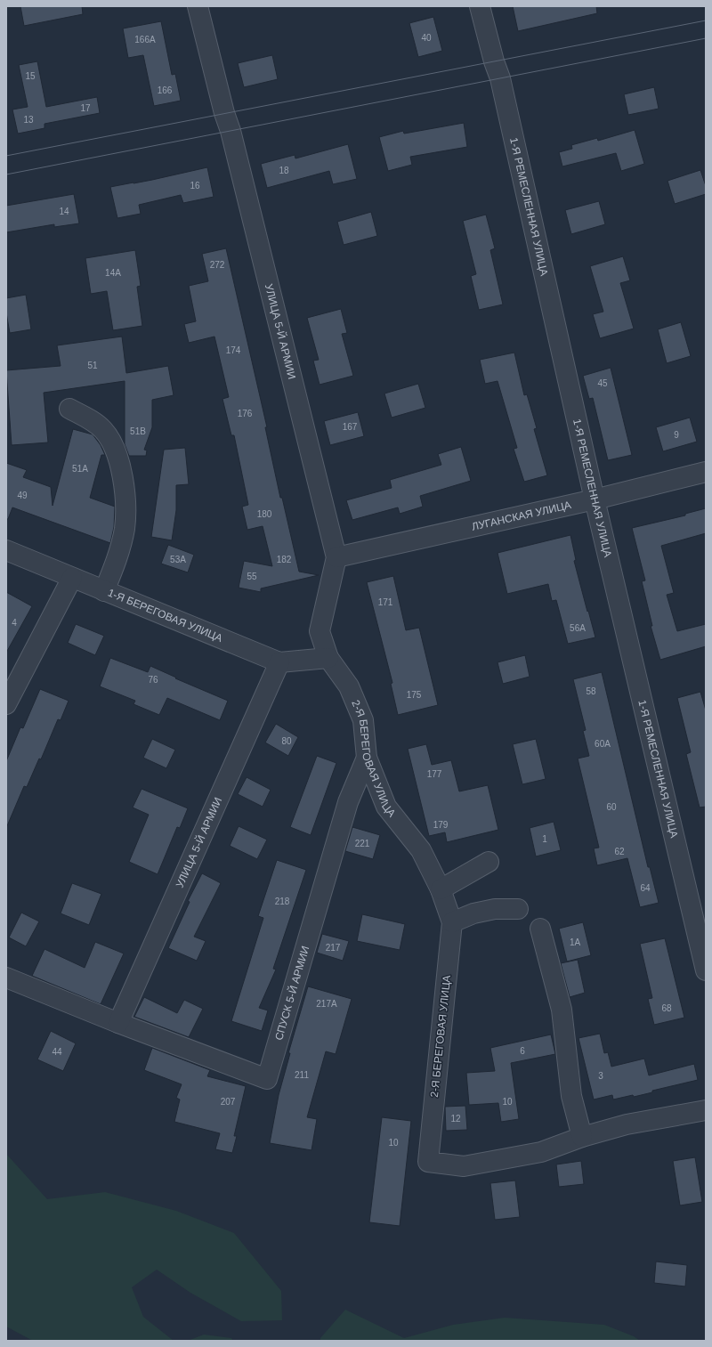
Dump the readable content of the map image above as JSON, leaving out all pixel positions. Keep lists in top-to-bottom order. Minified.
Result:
{"streets":{"street":["1-Я РЕМЕСЛЕННАЯ УЛИЦА","УЛИЦА 5-Й АРМИИ","ЛУГАНСКАЯ УЛИЦА","1-Я БЕРЕГОВАЯ УЛИЦА","2-Я БЕРЕГОВАЯ УЛИЦА","СПУСК 5-Й АРМИИ"]},"crossings":[["1-Я РЕМЕСЛЕННАЯ УЛИЦА","ЛУГАНСКАЯ УЛИЦА"],["УЛИЦА 5-Й АРМИИ","ЛУГАНСКАЯ УЛИЦА"],["УЛИЦА 5-Й АРМИИ","1-Я БЕРЕГОВАЯ УЛИЦА"],["УЛИЦА 5-Й АРМИИ","2-Я БЕРЕГОВАЯ УЛИЦА"],["УЛИЦА 5-Й АРМИИ","СПУСК 5-Й АРМИИ"],["1-Я БЕРЕГОВАЯ УЛИЦА","2-Я БЕРЕГОВАЯ УЛИЦА"],["2-Я БЕРЕГОВАЯ УЛИЦА","СПУСК 5-Й АРМИИ"]],"house_numbers":["40","166А","15","166","17","13","18","16","14","272","14А","174","51","45","176","167","51В","9","51А","49","180","53А","182","55","171","4","56А","76","58","175","80","60А","177","60","179","1","221","62","64","218","1А","217","217А","68","6","44","211","3","207","10","12","10"]}
